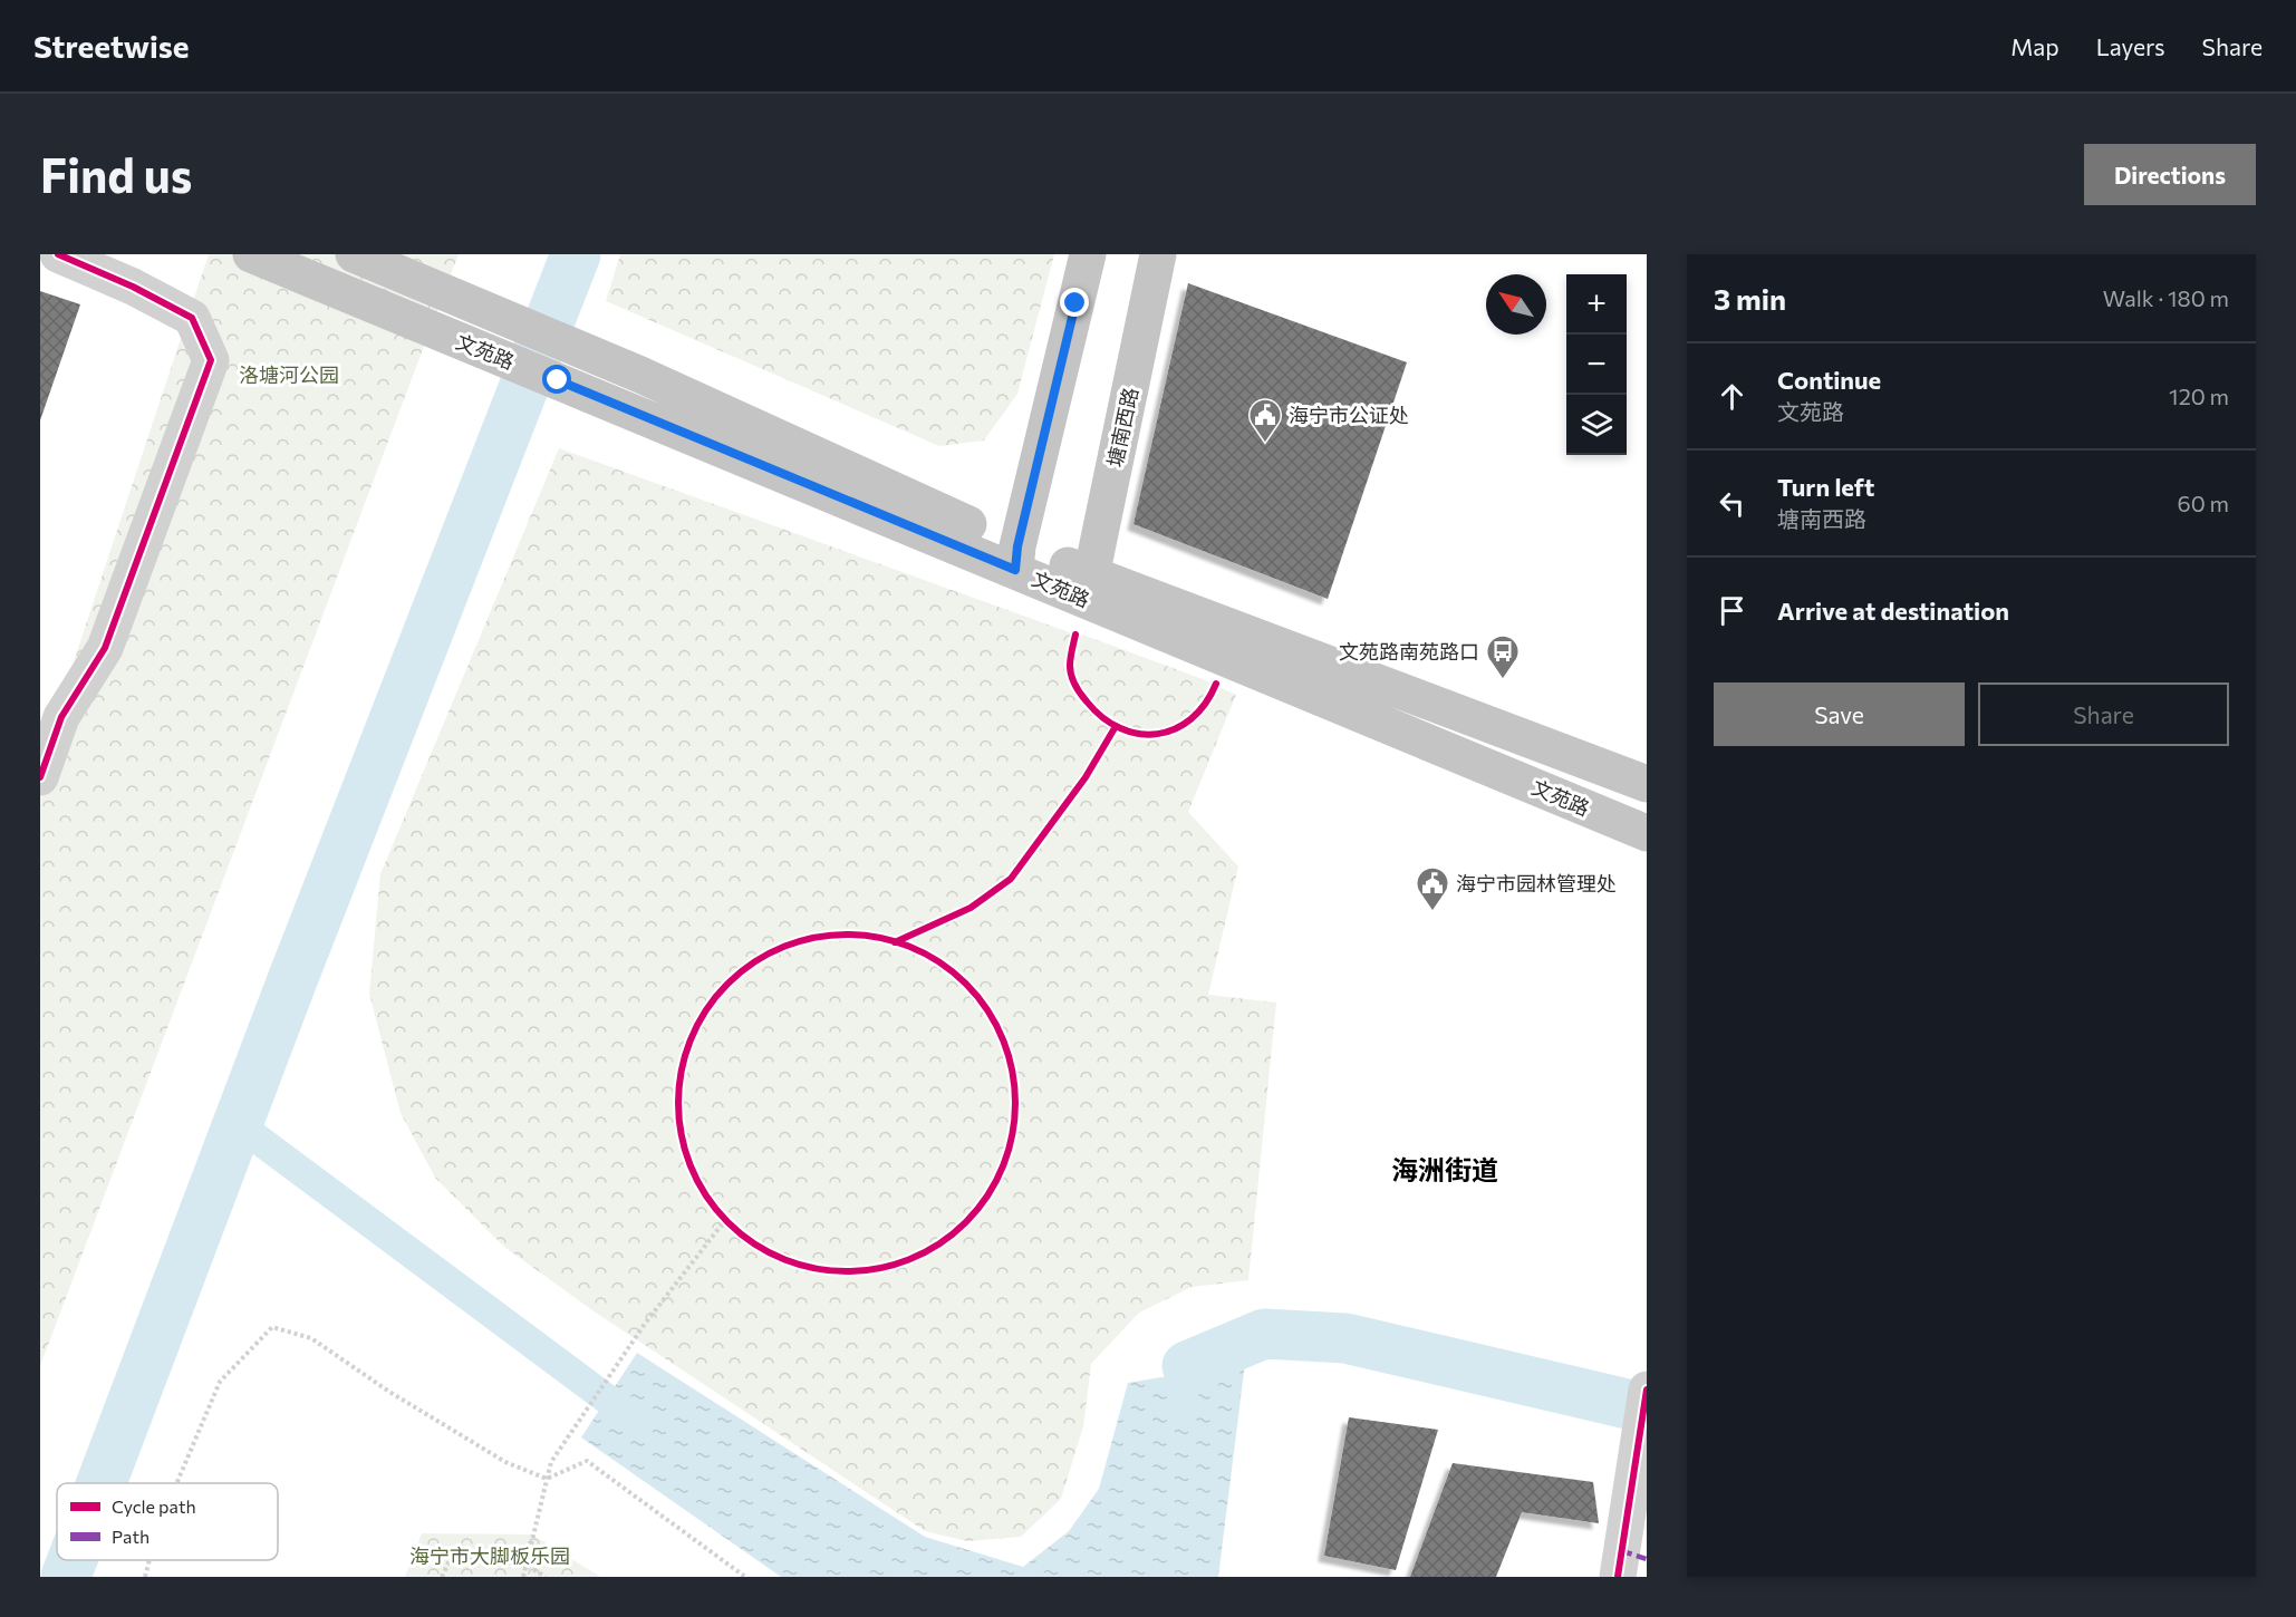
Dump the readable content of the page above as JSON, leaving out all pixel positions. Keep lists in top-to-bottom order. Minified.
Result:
{"streets":{"main road":["文苑路","塘南西路"]},"crossings":[["文苑路","塘南西路"]],"districts":["海洲街道"],"parks":["洛塘河公园","海宁市大脚板乐园"],"places":{"public building":["海宁市公证处","海宁市园林管理处"],"bus stop":["文苑路南苑路口"]},"legend":["Cycle path","Path"],"north":"top left","page":{"header":"Streetwise","nav":["Map","Layers","Share"],"buttons":["Directions",["Save","Share"]],"title":"Find us","heading":["3 min","Walk · 180 m"],"map_buttons":["+","−"],"list":[["Continue","文苑路","120 m"],["Turn left","塘南西路","60 m"],"Arrive at destination"]}}
